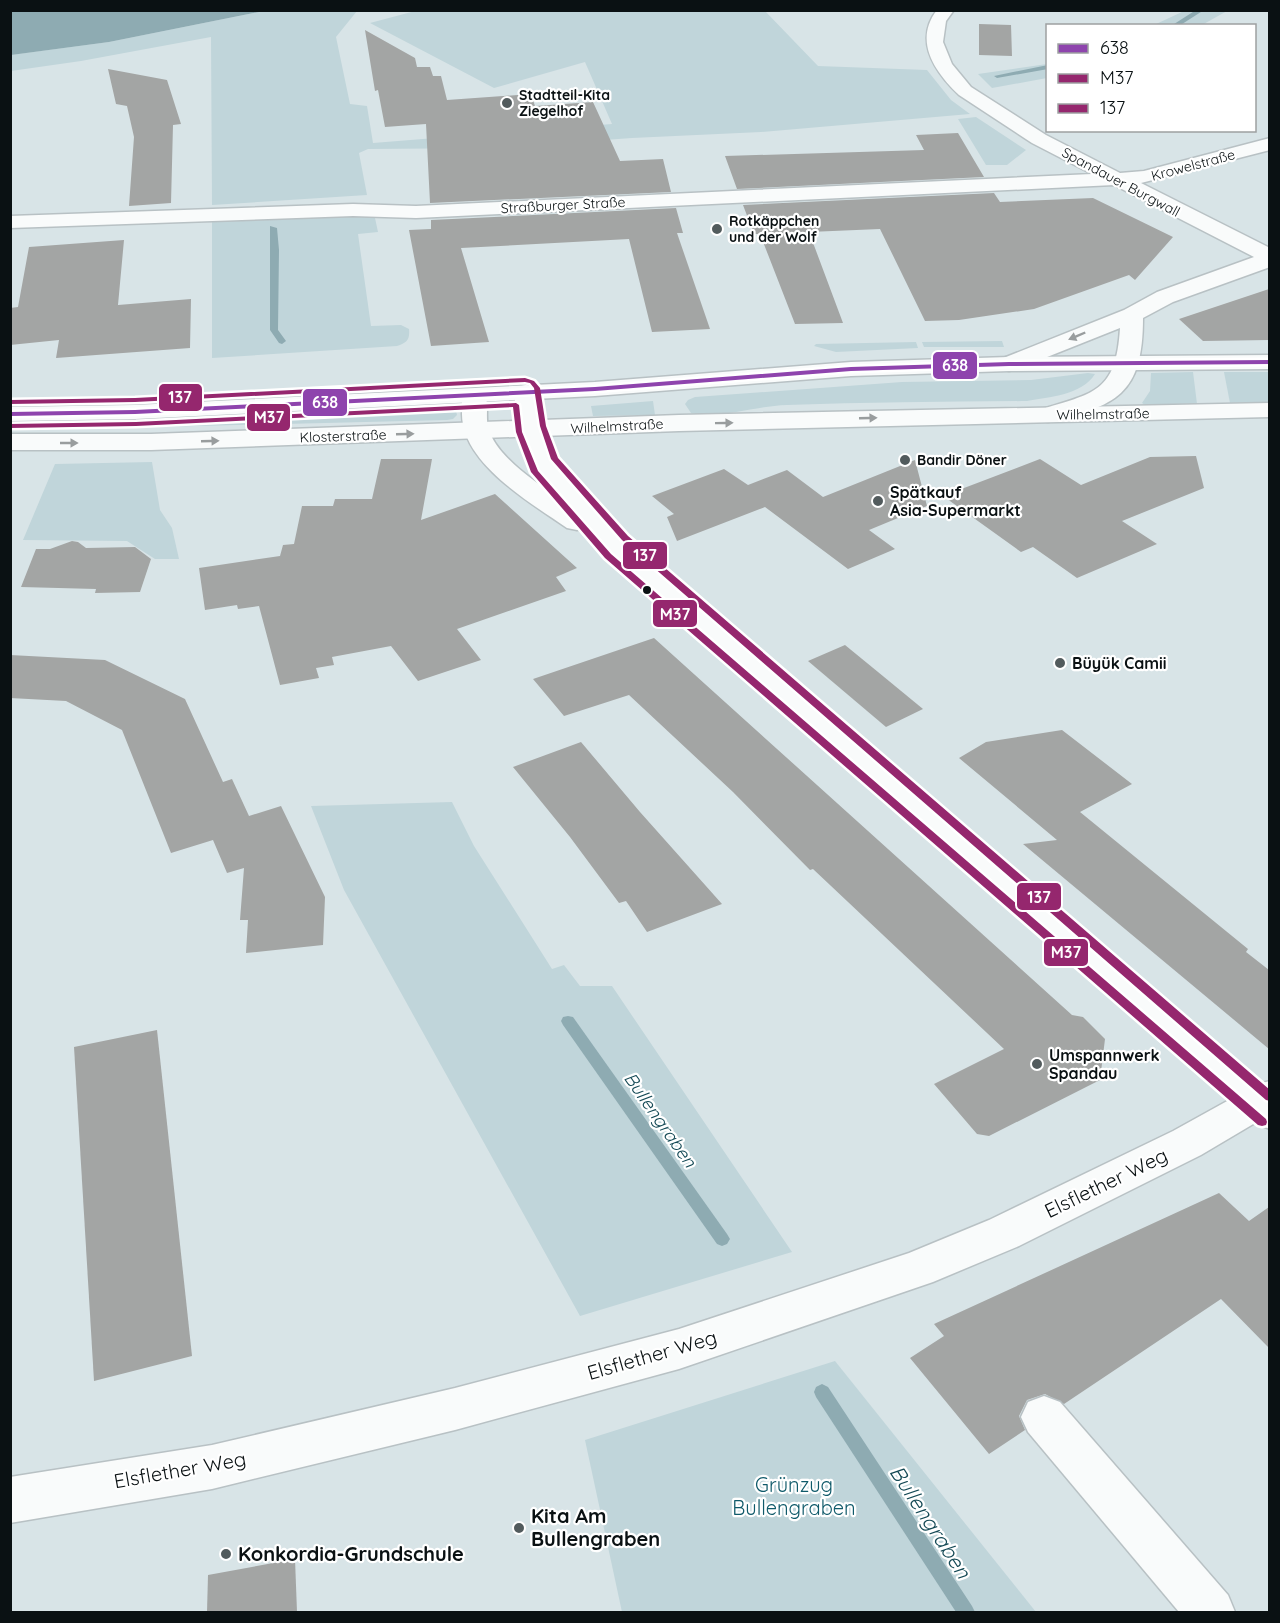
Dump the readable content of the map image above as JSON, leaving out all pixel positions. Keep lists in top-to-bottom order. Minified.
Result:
{"streets":{"street":["Krowelstraße","Spandauer Burgwall","Straßburger Straße","Wilhelmstraße","Klosterstraße","Elsflether Weg"]},"crossings":[["Krowelstraße","Spandauer Burgwall"],["Krowelstraße","Straßburger Straße"],["Spandauer Burgwall","Straßburger Straße"],["Wilhelmstraße","Klosterstraße"]],"water":["Bullengraben"],"parks":["Grünzug Bullengraben"],"places":["Stadtteil-Kita Ziegelhof","Rotkäppchen und der Wolf","Bandir Döner","Spätkauf Asia-Supermarkt","Büyük Camii","Umspannwerk Spandau","Kita Am Bullengraben","Konkordia-Grundschule"],"lines":["transit line 638","transit line 137","transit line M37"],"legend":["638","M37","137"]}
